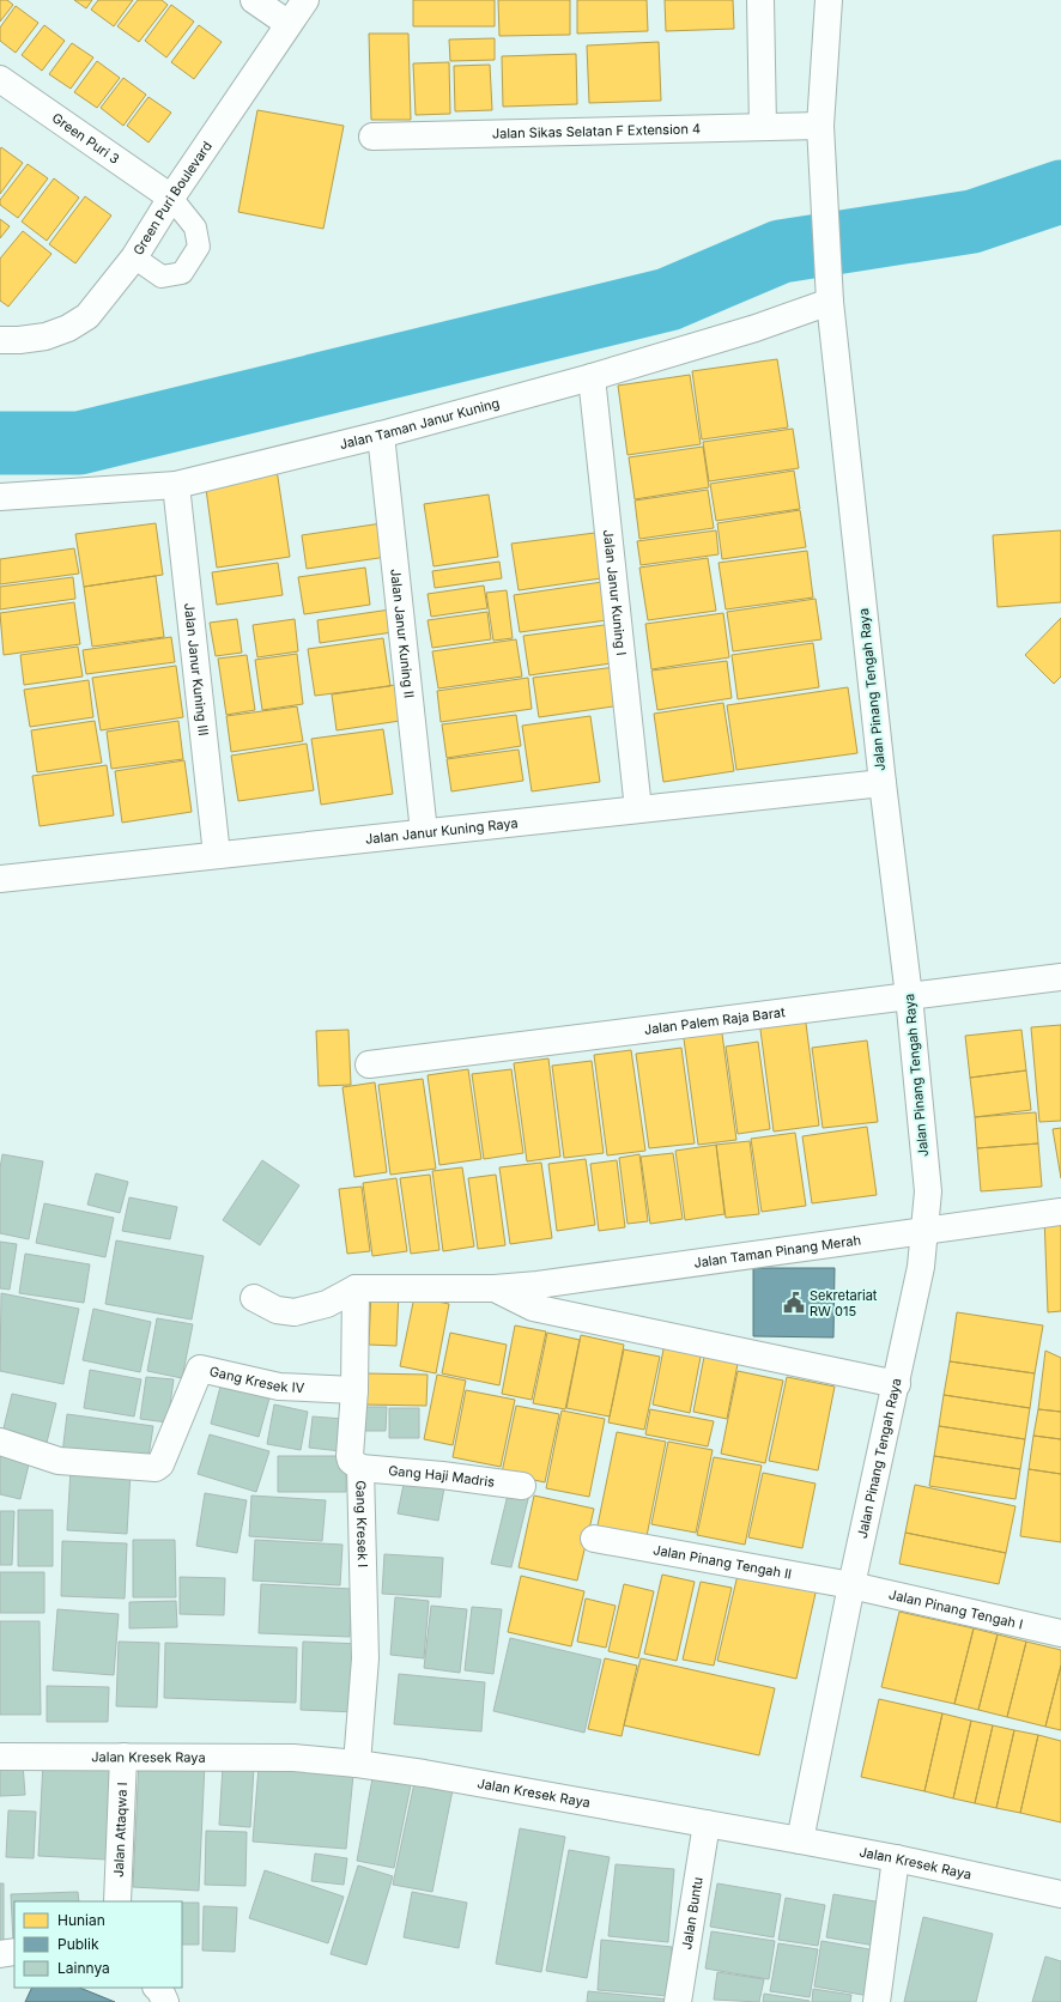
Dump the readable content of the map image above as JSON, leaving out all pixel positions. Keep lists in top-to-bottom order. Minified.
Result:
{"streets":{"street":["Jalan Sikas Selatan F Extension 4","Green Puri 3","Green Puri Boulevard","Jalan Taman Janur Kuning","Jalan Janur Kuning I","Jalan Janur Kuning II","Jalan Janur Kuning III","Jalan Pinang Tengah Raya","Jalan Janur Kuning Raya","Jalan Palem Raja Barat","Jalan Taman Pinang Merah","Gang Kresek IV","Gang Haji Madris","Gang Kresek I","Jalan Pinang Tengah II","Jalan Pinang Tengah I","Jalan Kresek Raya","Jalan Attaqwa I","Jalan Buntu"]},"crossings":[["Jalan Sikas Selatan F Extension 4","Jalan Pinang Tengah Raya"],["Green Puri 3","Green Puri Boulevard"],["Jalan Taman Janur Kuning","Jalan Janur Kuning I"],["Jalan Taman Janur Kuning","Jalan Janur Kuning II"],["Jalan Taman Janur Kuning","Jalan Janur Kuning III"],["Jalan Taman Janur Kuning","Jalan Pinang Tengah Raya"],["Jalan Janur Kuning I","Jalan Janur Kuning Raya"],["Jalan Janur Kuning II","Jalan Janur Kuning Raya"],["Jalan Janur Kuning III","Jalan Janur Kuning Raya"],["Jalan Pinang Tengah Raya","Jalan Janur Kuning Raya"],["Jalan Pinang Tengah Raya","Jalan Palem Raja Barat"],["Jalan Pinang Tengah Raya","Jalan Taman Pinang Merah"],["Jalan Pinang Tengah Raya","Jalan Pinang Tengah II"],["Jalan Pinang Tengah Raya","Jalan Pinang Tengah I"],["Jalan Pinang Tengah Raya","Jalan Kresek Raya"],["Jalan Taman Pinang Merah","Gang Kresek I"],["Gang Kresek IV","Gang Kresek I"],["Gang Haji Madris","Gang Kresek I"],["Gang Kresek I","Jalan Kresek Raya"],["Jalan Pinang Tengah II","Jalan Pinang Tengah I"],["Jalan Kresek Raya","Jalan Attaqwa I"],["Jalan Kresek Raya","Jalan Buntu"]],"places":{"public building":["Sekretariat RW 015"]},"legend":["Hunian","Publik","Lainnya"]}
